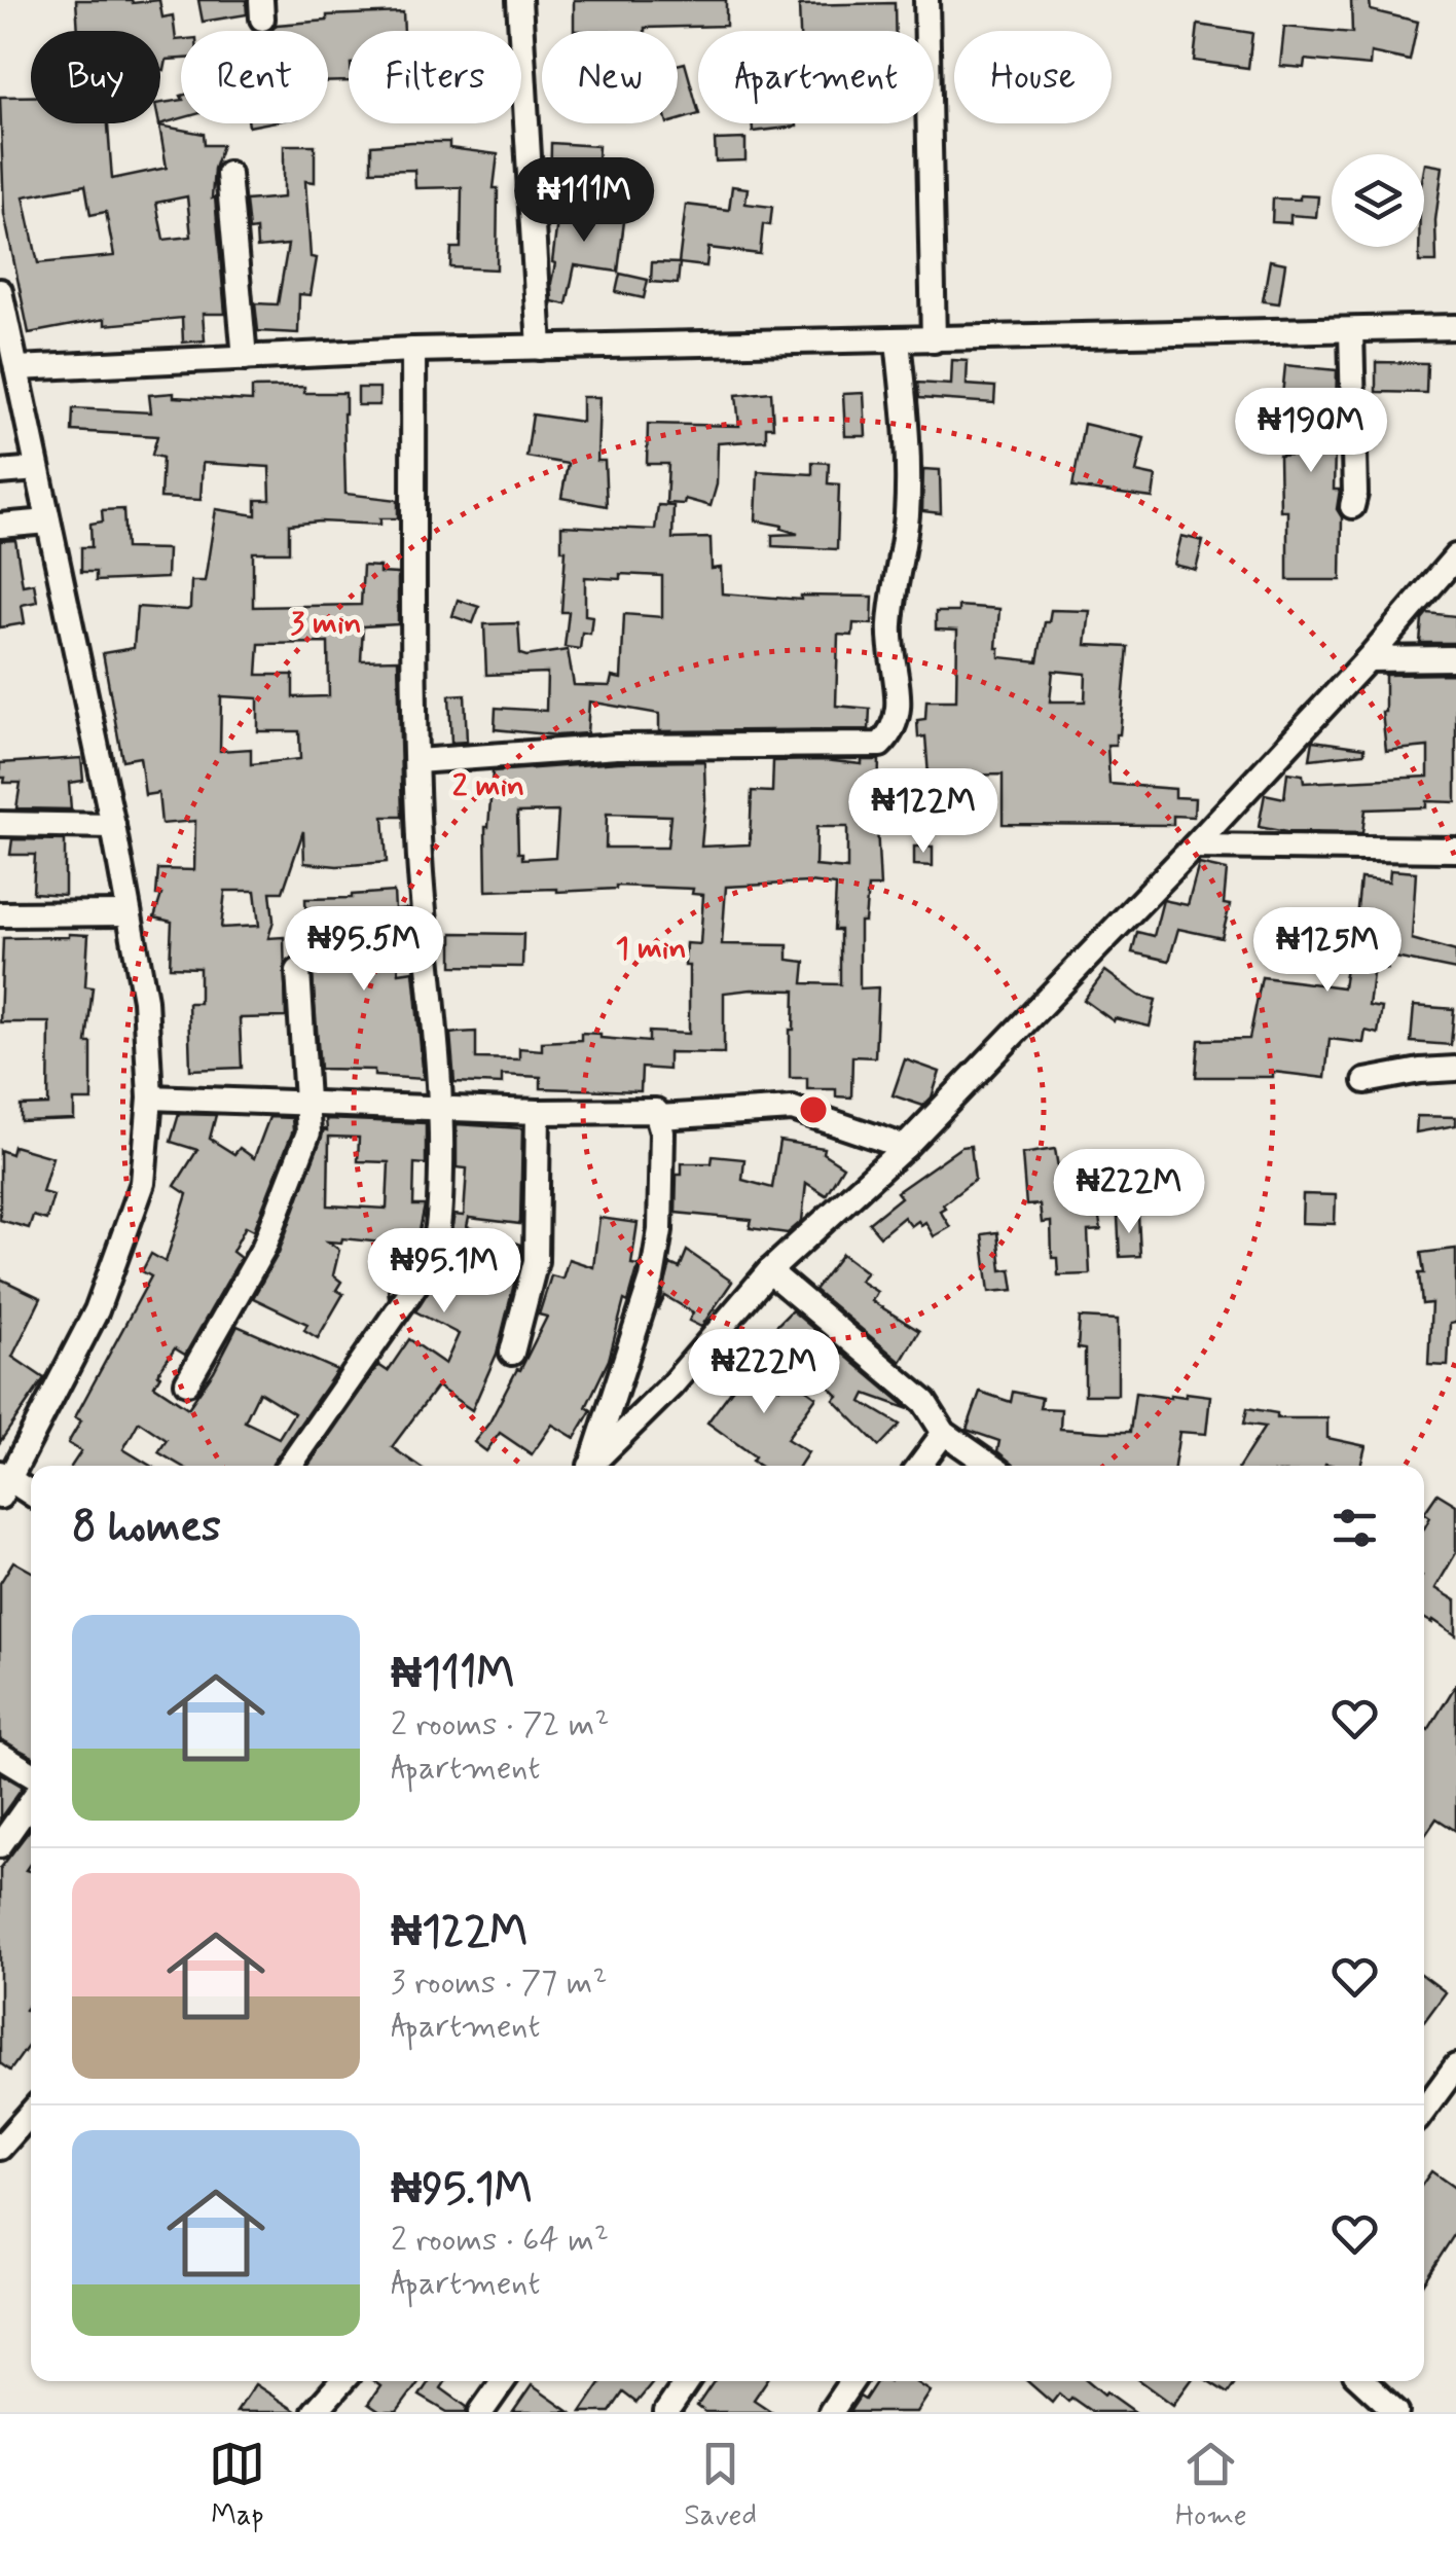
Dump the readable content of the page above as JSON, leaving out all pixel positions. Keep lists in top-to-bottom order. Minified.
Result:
{"page":{"chip":["Buy","Rent","Filters","New","Apartment","House"],"price":["₦111M","₦190M","₦122M","₦95.5M","₦125M","₦222M","₦95.1M","₦222M"],"heading":"8 homes","list":[{"name":"₦111M","note":"2 rooms · 72 m² · Apartment"},{"name":"₦122M","note":"3 rooms · 77 m² · Apartment"},{"name":"₦95.1M","note":"2 rooms · 64 m² · Apartment"}],"tabs":["Map","Saved","Home"]},"rings":["3 min","2 min","1 min"]}
